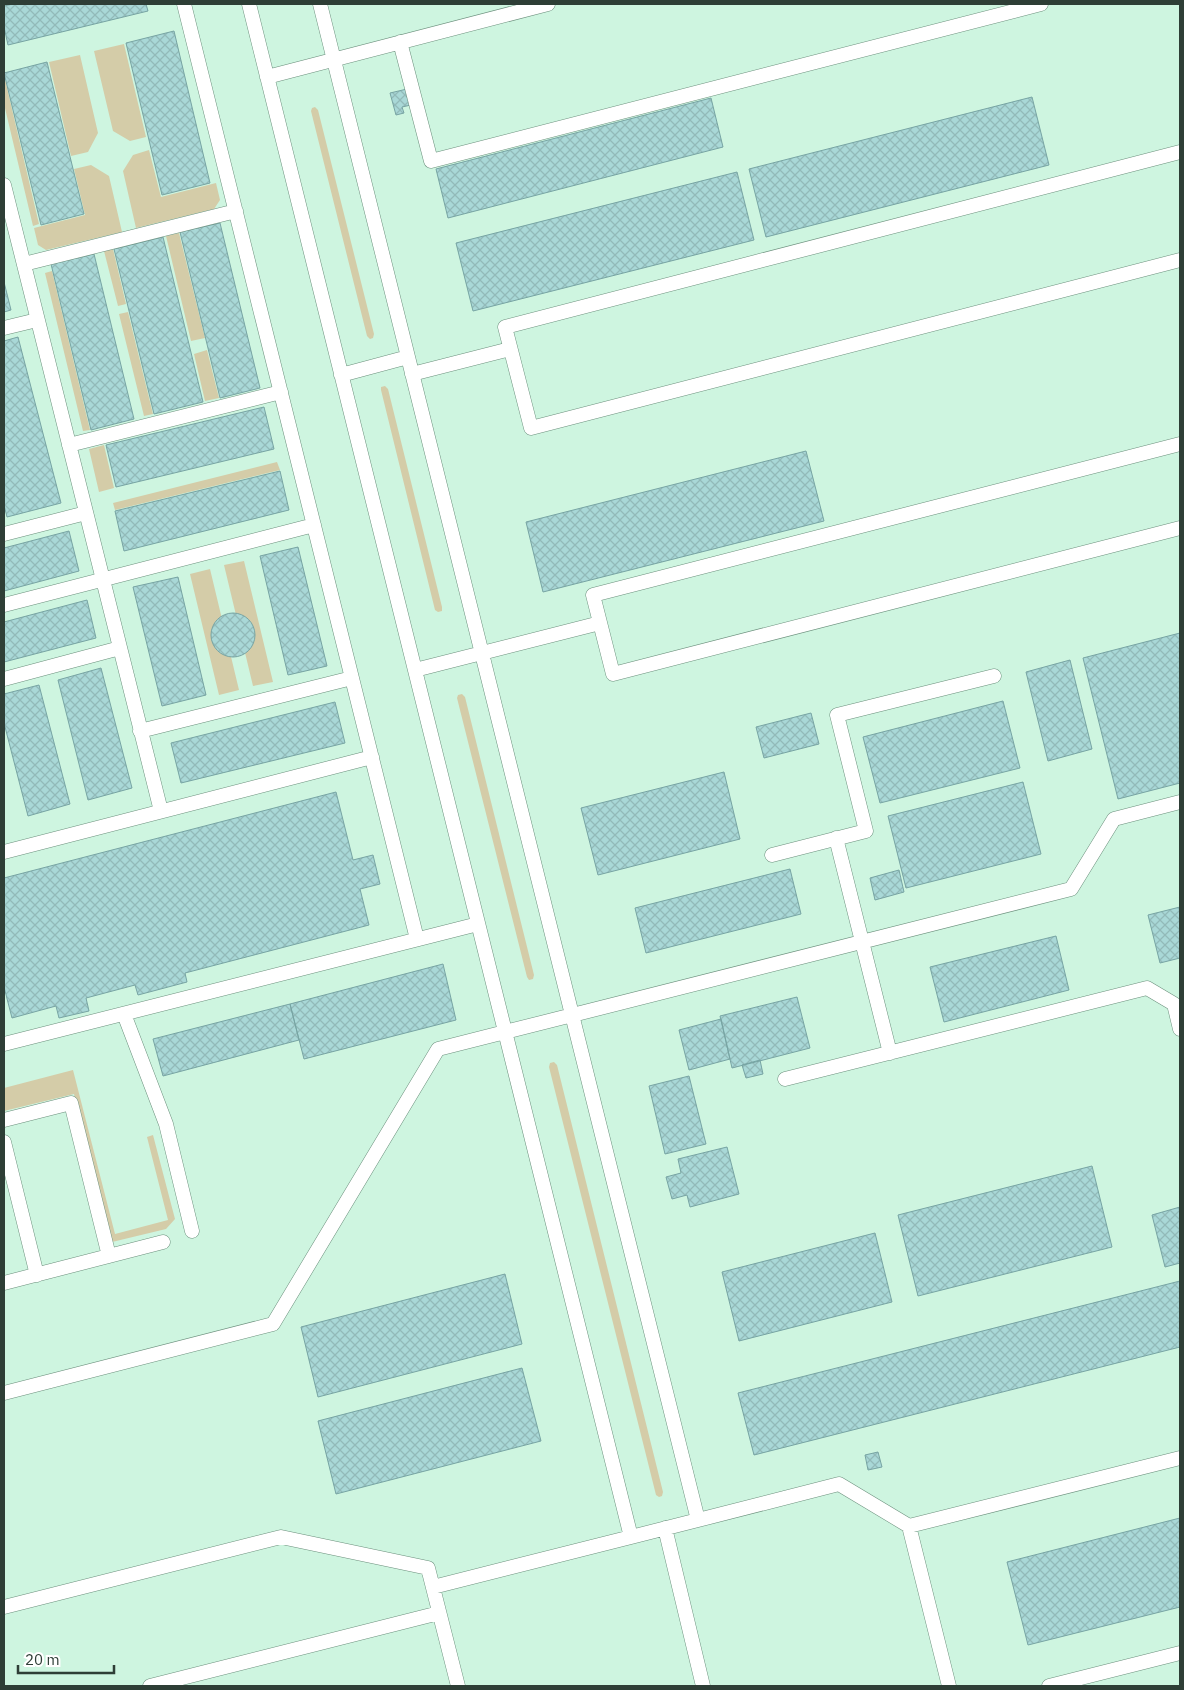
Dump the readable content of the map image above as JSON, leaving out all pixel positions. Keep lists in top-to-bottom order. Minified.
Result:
{"scale_bar":"20 m"}
